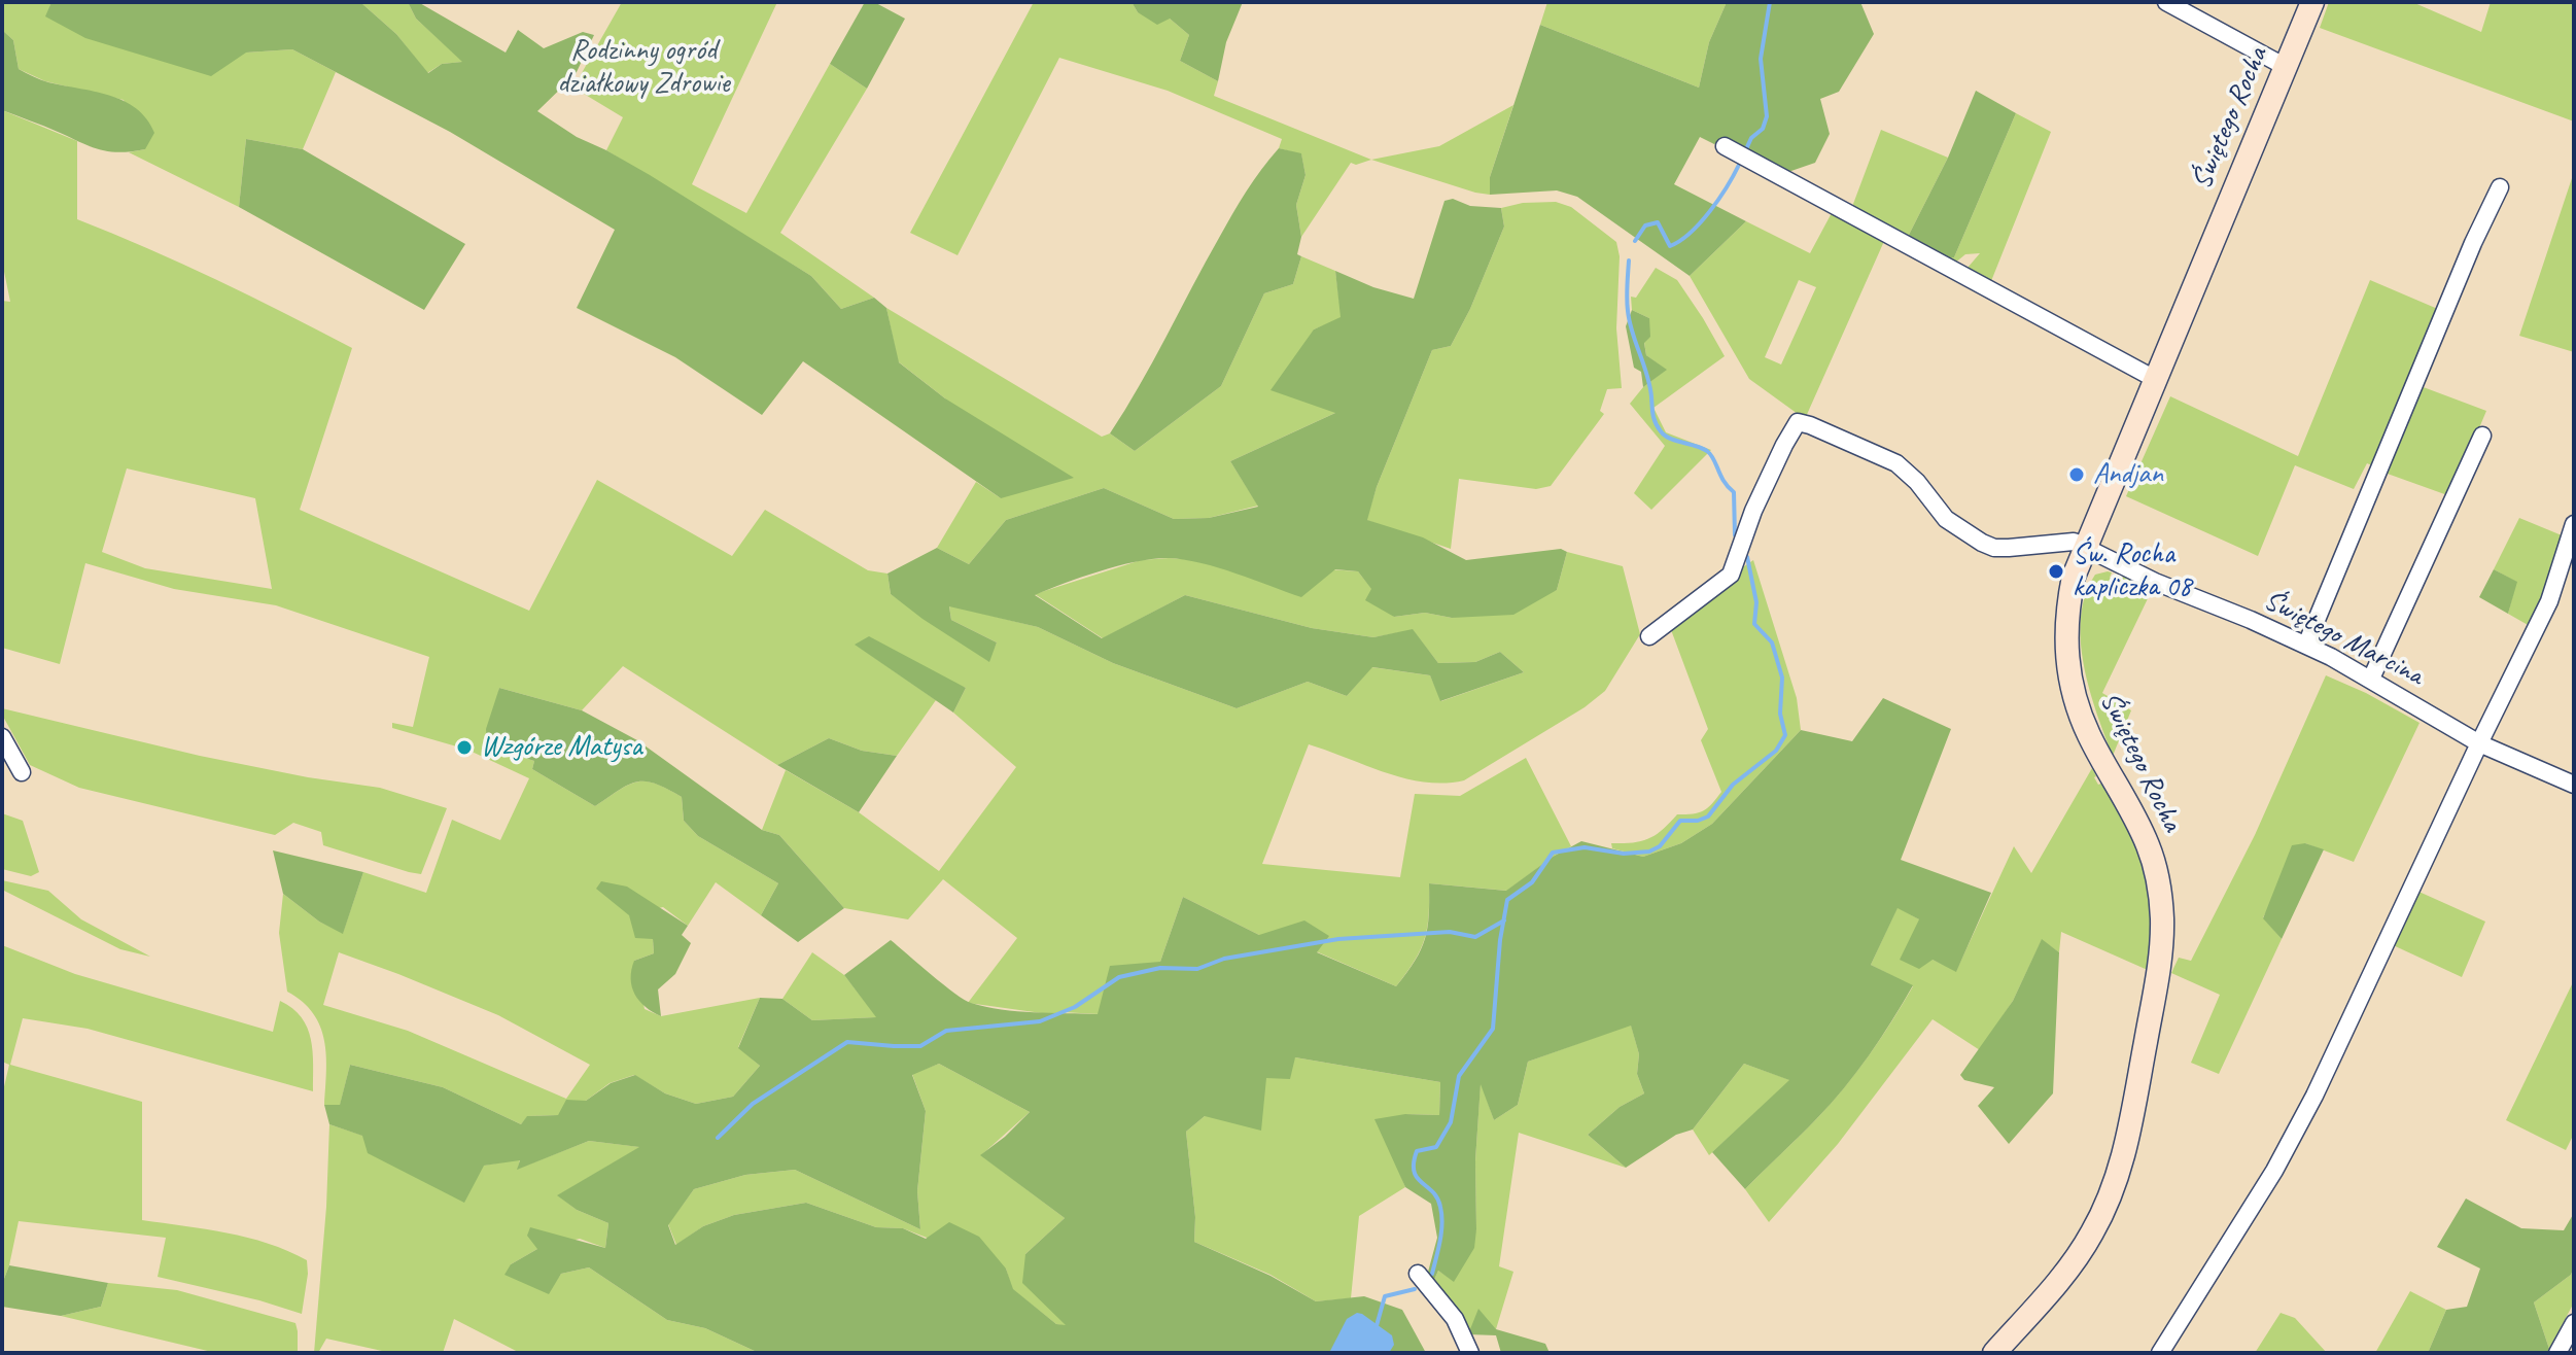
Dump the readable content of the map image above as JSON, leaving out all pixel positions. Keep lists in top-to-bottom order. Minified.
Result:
{"streets":{"street":["Świętego Rocha","Świętego Marcina"]},"crossings":[["Świętego Rocha","Świętego Marcina"]],"parks":["Rodzinny ogród działkowy Zdrowie"],"places":["Andjan","Św. Rocha kapliczka 08","Wzgórze Matysa"]}
